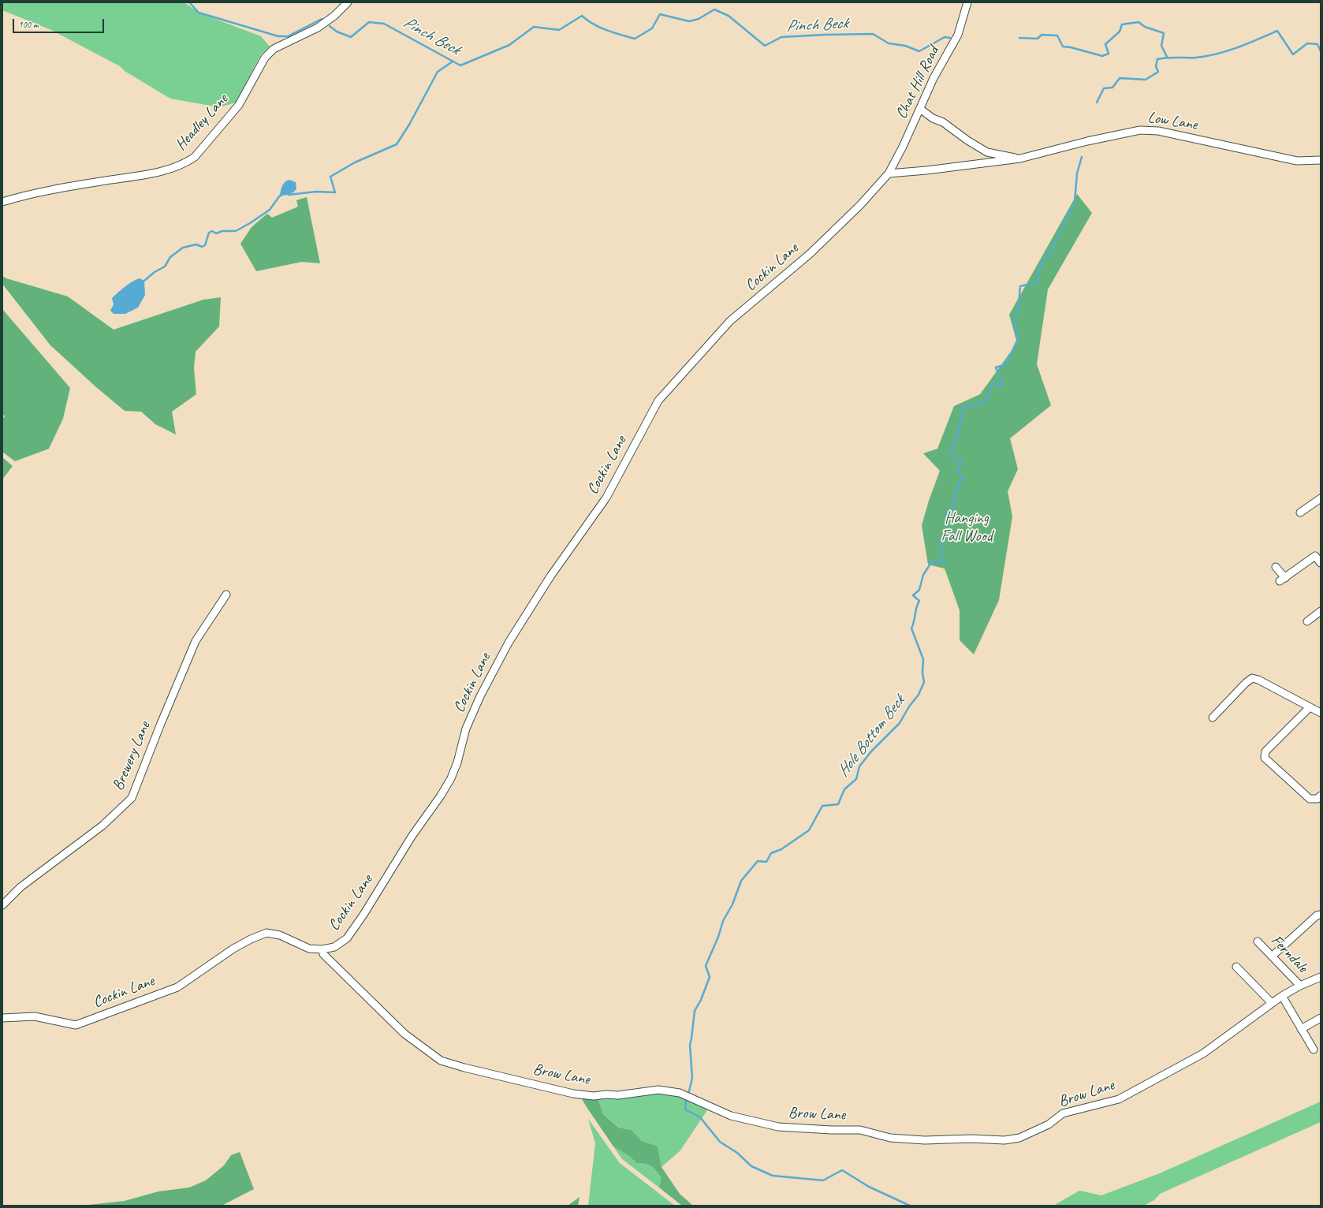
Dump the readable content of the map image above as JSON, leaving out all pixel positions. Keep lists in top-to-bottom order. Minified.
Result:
{"streets":{"street":["Chat Hill Road","Low Lane","Headley Lane","Cockin Lane","Brewery Lane","Ferndale","Brow Lane"]},"crossings":[["Chat Hill Road","Low Lane"],["Chat Hill Road","Cockin Lane"],["Low Lane","Cockin Lane"],["Cockin Lane","Brow Lane"],["Ferndale","Brow Lane"]],"water":["Pinch Beck","Hole Bottom Beck"],"parks":["Hanging Fall Wood"],"scale_bar":"100 m"}
